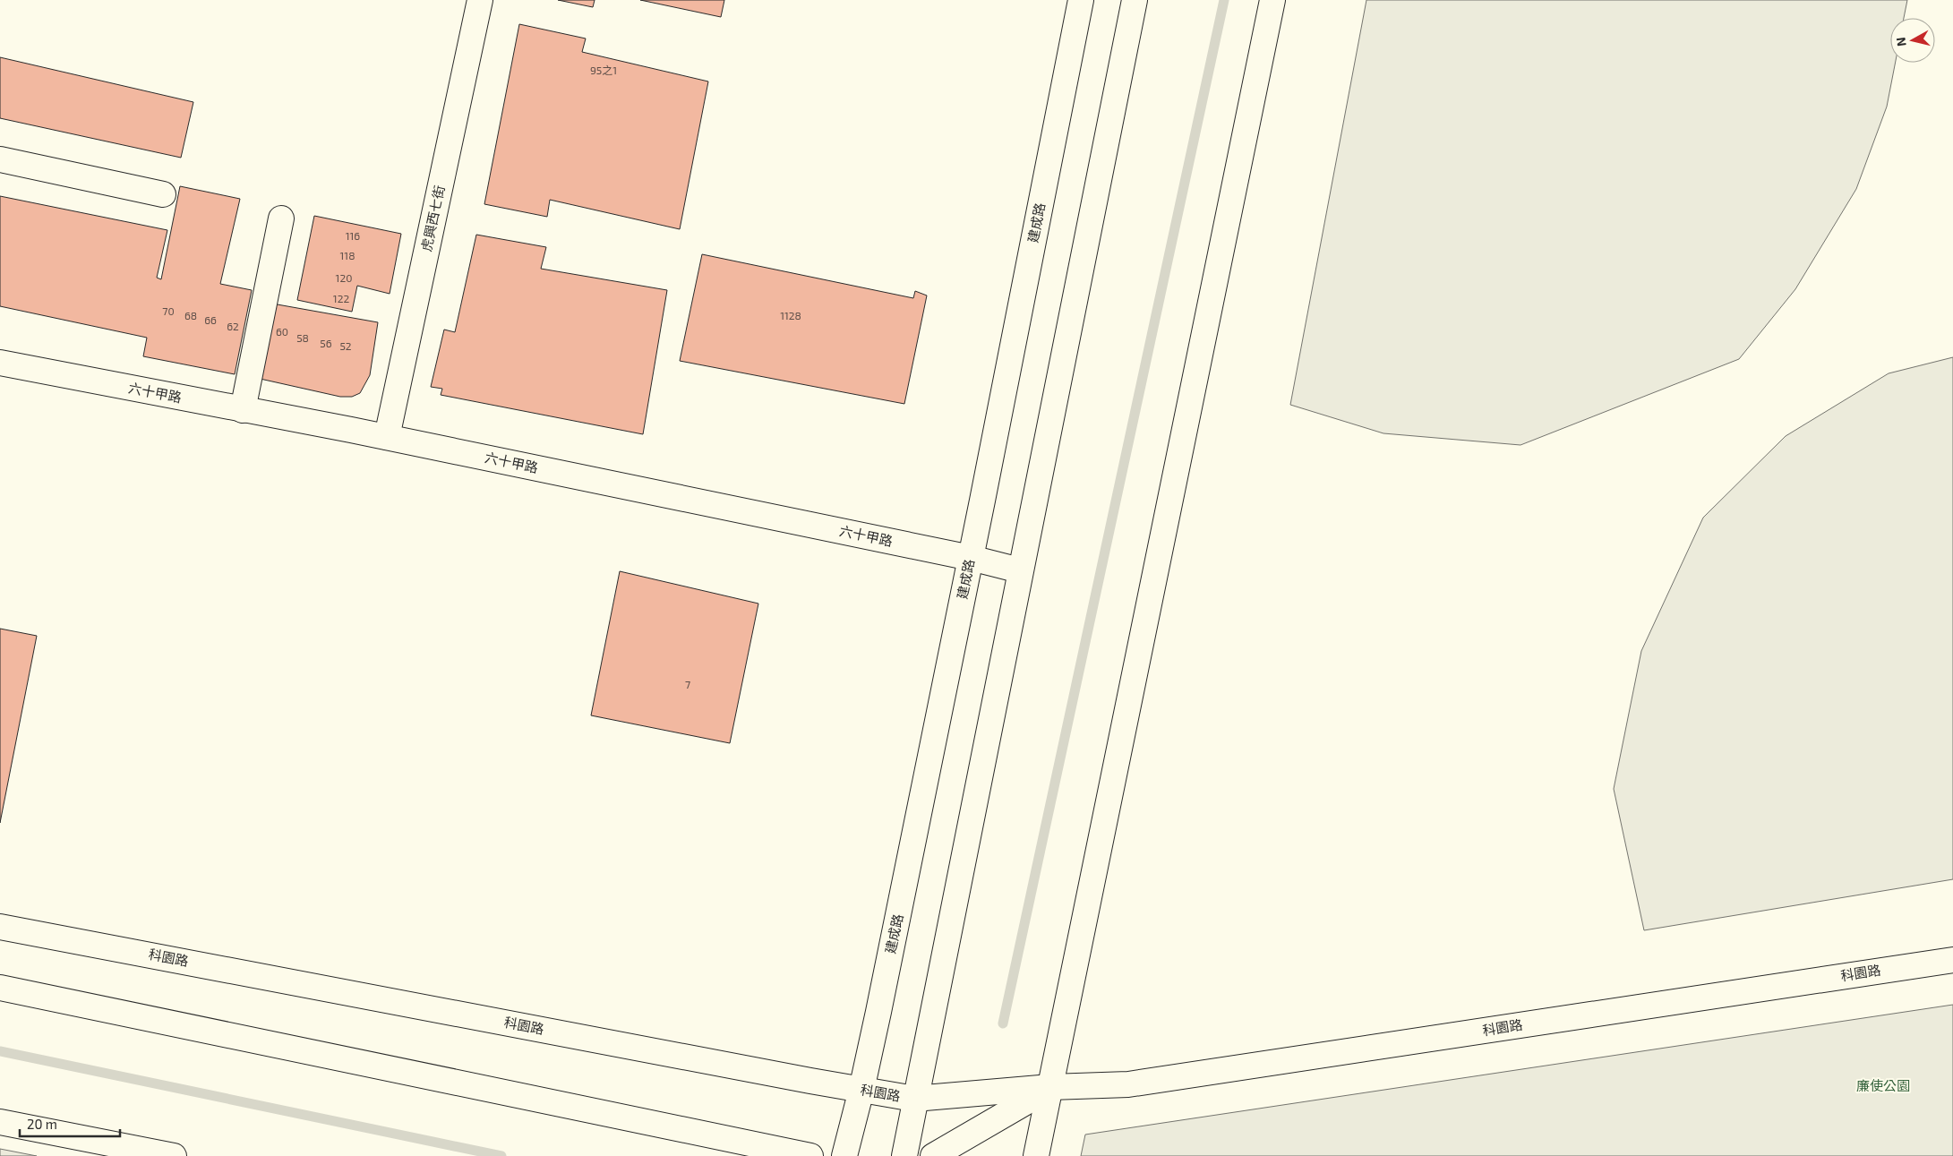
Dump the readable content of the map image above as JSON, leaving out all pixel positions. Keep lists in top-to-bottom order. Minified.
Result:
{"streets":{"street":["虎興西七街","建成路","六十甲路","科園路"]},"crossings":[["虎興西七街","六十甲路"],["建成路","六十甲路"],["建成路","科園路"]],"parks":["廉使公園"],"house_numbers":["95之1","116","118","120","122","70","68","1128","66","62","60","58","56","52","7"],"scale_bar":"20 m","north":"left"}
